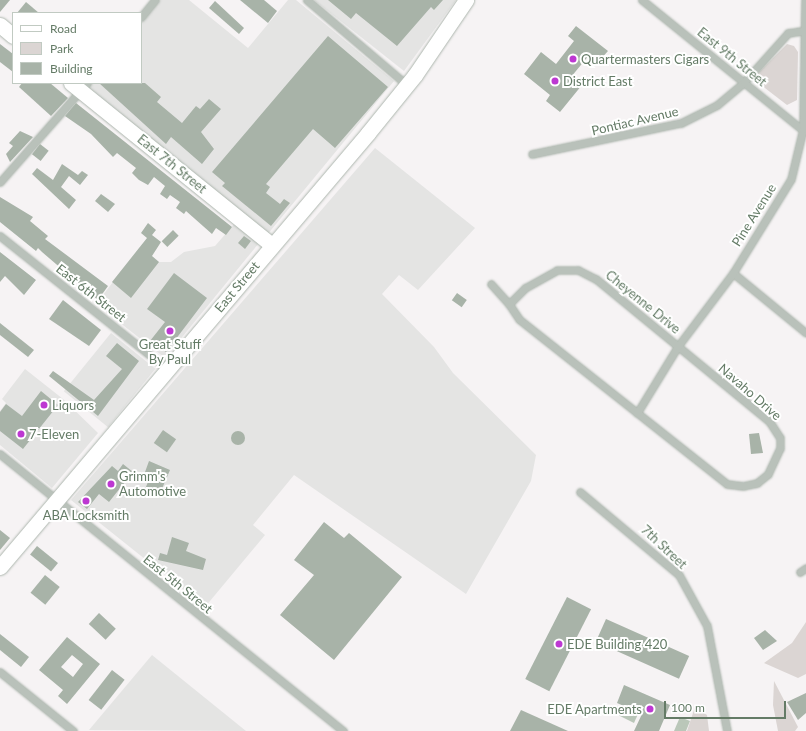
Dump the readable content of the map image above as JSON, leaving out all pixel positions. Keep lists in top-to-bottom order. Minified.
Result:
{"streets":{"main road":["East 7th Street","East Street"],"street":["East 9th Street","Pontiac Avenue","Pine Avenue","East 6th Street","Cheyenne Drive","Navaho Drive","7th Street","East 5th Street"]},"crossings":[["East 9th Street","Pontiac Avenue"],["East 9th Street","Pine Avenue"],["Pontiac Avenue","Pine Avenue"],["East 7th Street","East Street"],["Pine Avenue","Cheyenne Drive"],["Pine Avenue","Navaho Drive"],["East Street","East 6th Street"],["East Street","East 5th Street"],["Cheyenne Drive","Navaho Drive"]],"places":["Quartermasters Cigars","District East","Great Stuff By Paul","Liquors","7-Eleven","Grimm's Automotive","ABA Locksmith","EDE Building 420","EDE Apartments"],"legend":["Road","Park","Building"],"scale_bar":"100 m"}
